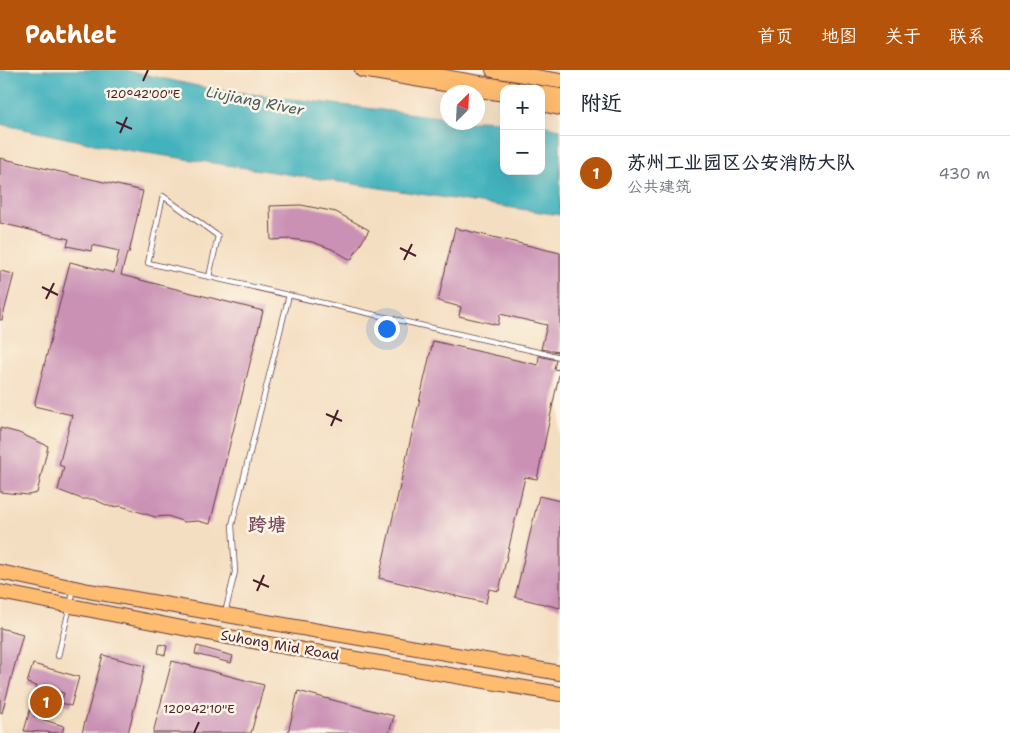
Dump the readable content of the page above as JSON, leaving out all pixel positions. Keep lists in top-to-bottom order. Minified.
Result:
{"streets":{"main road":["Suhong Mid Road"]},"districts":["跨塘"],"water":["Liujiang River"],"north":"top right","page":{"header":"Pathlet","nav":["首页","地图","关于","联系"],"heading":"附近","map_buttons":["+","−"],"list":[{"mark":"1","name":"苏州工业园区公安消防大队","note":"公共建筑","value":"430 m"}],"pins":"1"},"coordinates":["120°42'00\"E","120°42'10\"E"]}
